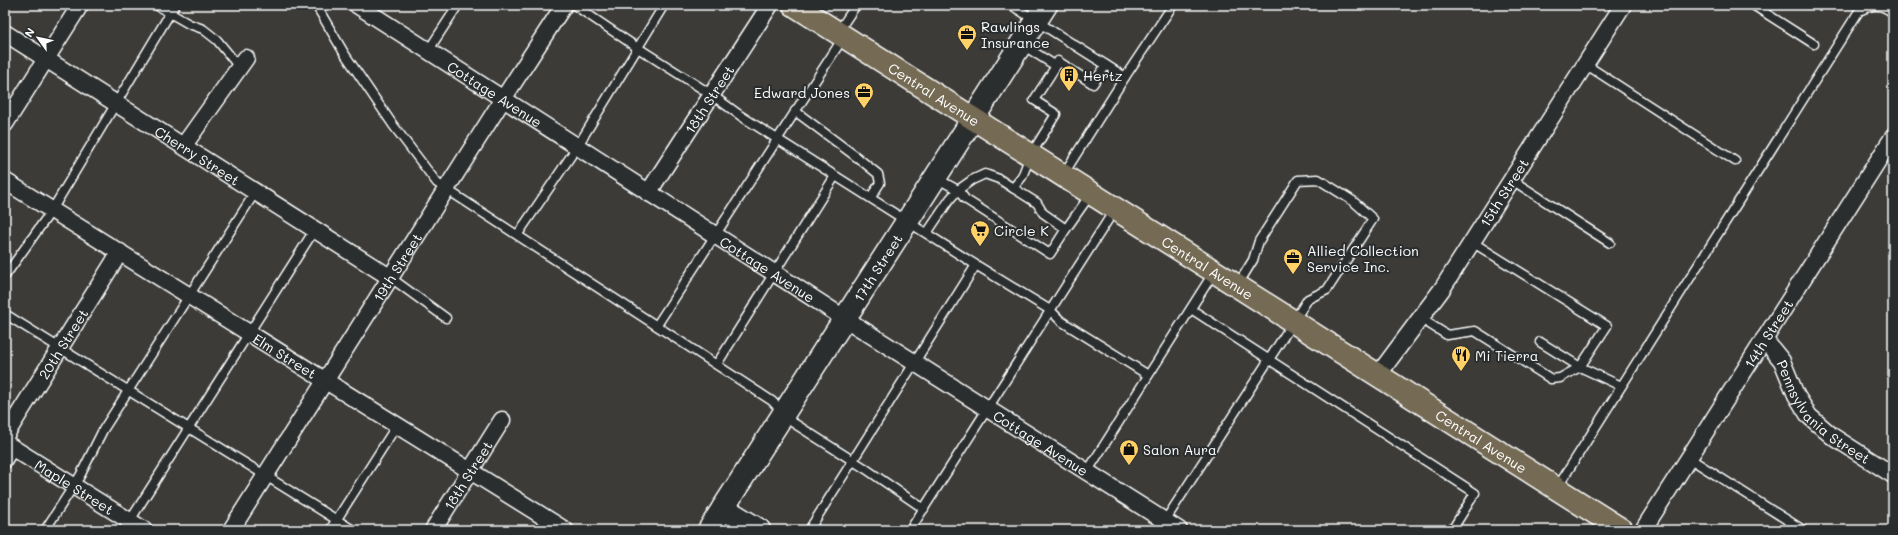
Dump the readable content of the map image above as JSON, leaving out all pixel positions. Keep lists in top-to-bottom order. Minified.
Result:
{"streets":{"main road":["Central Avenue"],"street":["Cottage Avenue","18th Street","Cherry Street","15th Street","19th Street","17th Street","14th Street","20th Street","Elm Street","Pennsylvania Street","Maple Street"]},"crossings":[["Cottage Avenue","18th Street"],["Cottage Avenue","19th Street"],["Cottage Avenue","17th Street"],["Central Avenue","15th Street"],["Central Avenue","17th Street"],["18th Street","Elm Street"],["Cherry Street","19th Street"],["19th Street","Elm Street"],["14th Street","Pennsylvania Street"],["20th Street","Elm Street"]],"places":{"office":["Rawlings Insurance","Edward Jones","Allied Collection Service Inc."],"building":["Hertz"],"supermarket":["Circle K"],"restaurant":["Mi Tierra"],"shop":["Salon Aura"]},"north":"top left"}
